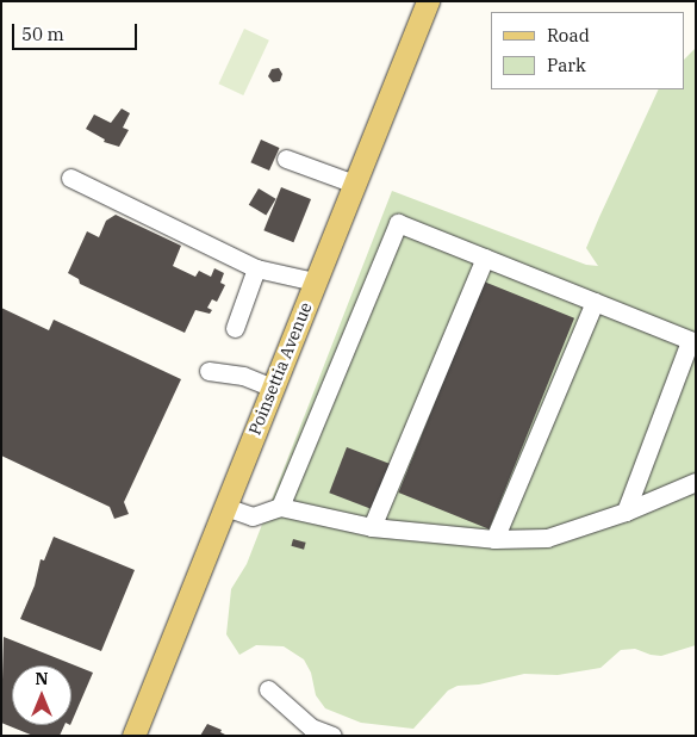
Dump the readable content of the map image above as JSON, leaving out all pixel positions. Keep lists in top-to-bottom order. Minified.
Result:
{"streets":{"main road":["Poinsettia Avenue"]},"legend":["Road","Park"],"scale_bar":"50 m","north":"top"}
